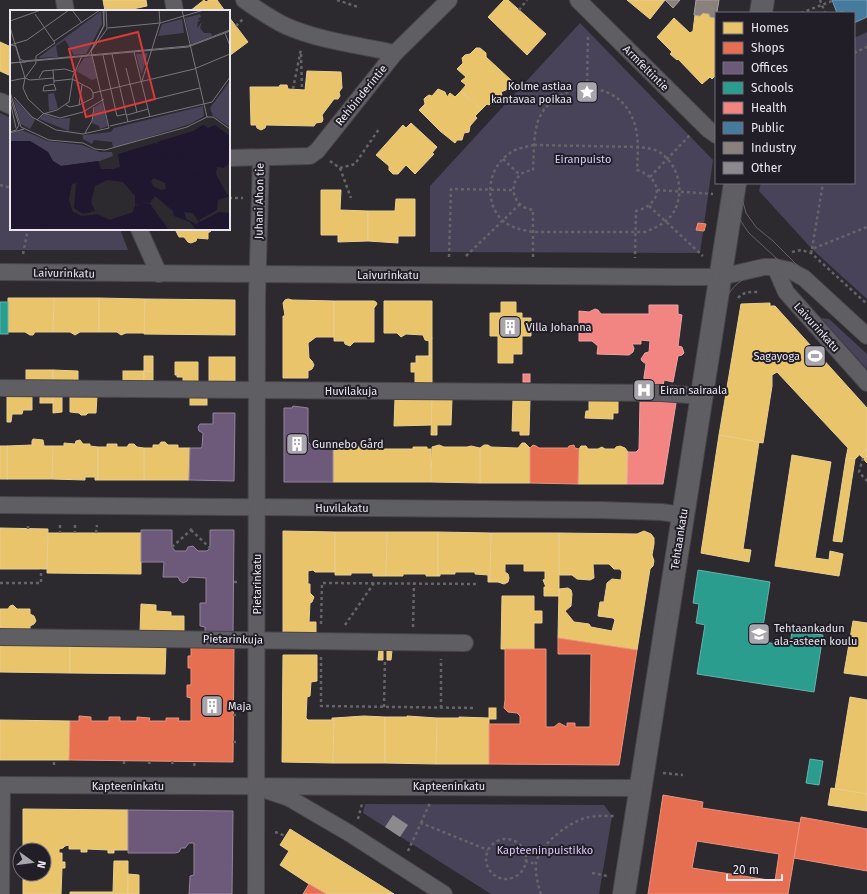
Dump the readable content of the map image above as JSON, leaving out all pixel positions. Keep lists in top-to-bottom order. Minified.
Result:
{"streets":{"street":["Armfeltintie","Rehbinderintie","Juhani Ahon tie","Laivurinkatu","Huvilakuja","Huvilakatu","Tehtaankatu","Pietarinkatu","Pietarinkuja","Kapteeninkatu"]},"crossings":[["Juhani Ahon tie","Laivurinkatu"],["Juhani Ahon tie","Pietarinkatu"],["Laivurinkatu","Tehtaankatu"],["Laivurinkatu","Pietarinkatu"],["Huvilakuja","Tehtaankatu"],["Huvilakuja","Pietarinkatu"],["Huvilakatu","Tehtaankatu"],["Huvilakatu","Pietarinkatu"],["Tehtaankatu","Kapteeninkatu"],["Pietarinkatu","Pietarinkuja"],["Pietarinkatu","Kapteeninkatu"]],"parks":["Eiranpuisto","Kapteeninpuistikko"],"places":{"place":["Kolme astiaa kantavaa poikaa"],"building":["Villa Johanna","Gunnebo Gård","Maja"],"sports":["Sagayoga"],"hospital":["Eiran sairaala"],"school or university":["Tehtaankadun ala-asteen koulu"]},"legend":["Homes","Shops","Offices","Schools","Health","Public","Industry","Other"],"scale_bar":"20 m","north":"right"}
